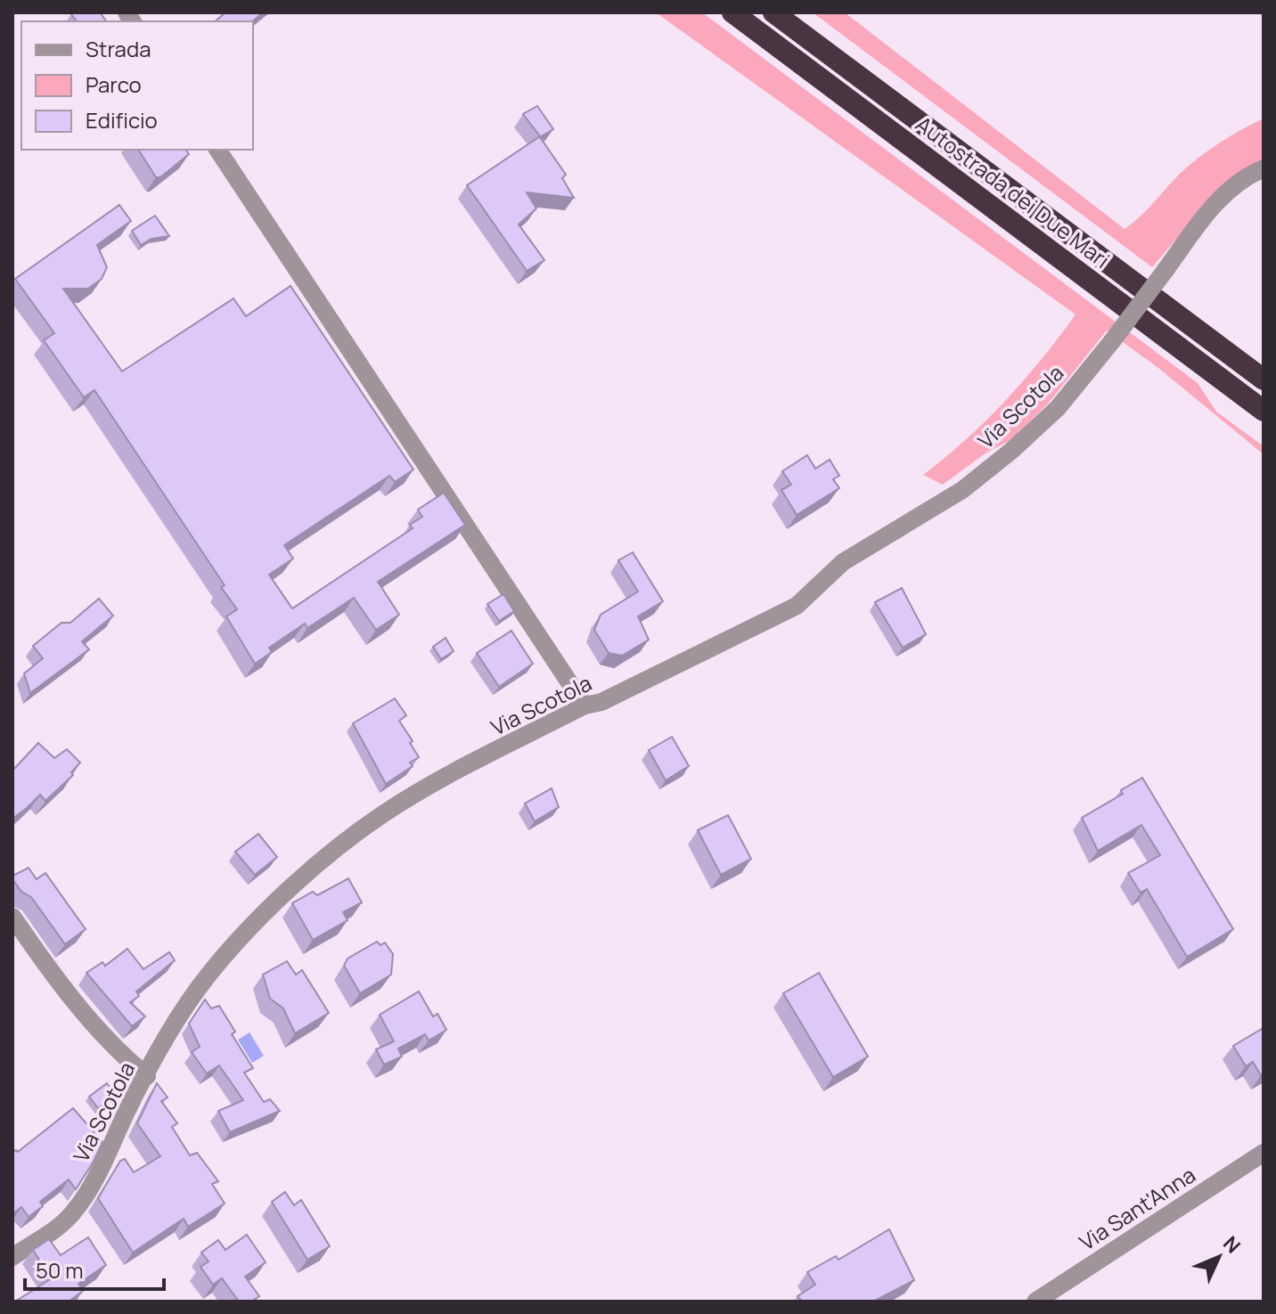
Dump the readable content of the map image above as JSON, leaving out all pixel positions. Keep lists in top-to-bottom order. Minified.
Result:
{"streets":{"highway":["Autostrada dei Due Mari"],"street":["Via Scotola","Via Sant'Anna"]},"legend":["Strada","Parco","Edificio"],"scale_bar":"50 m","north":"top right"}
